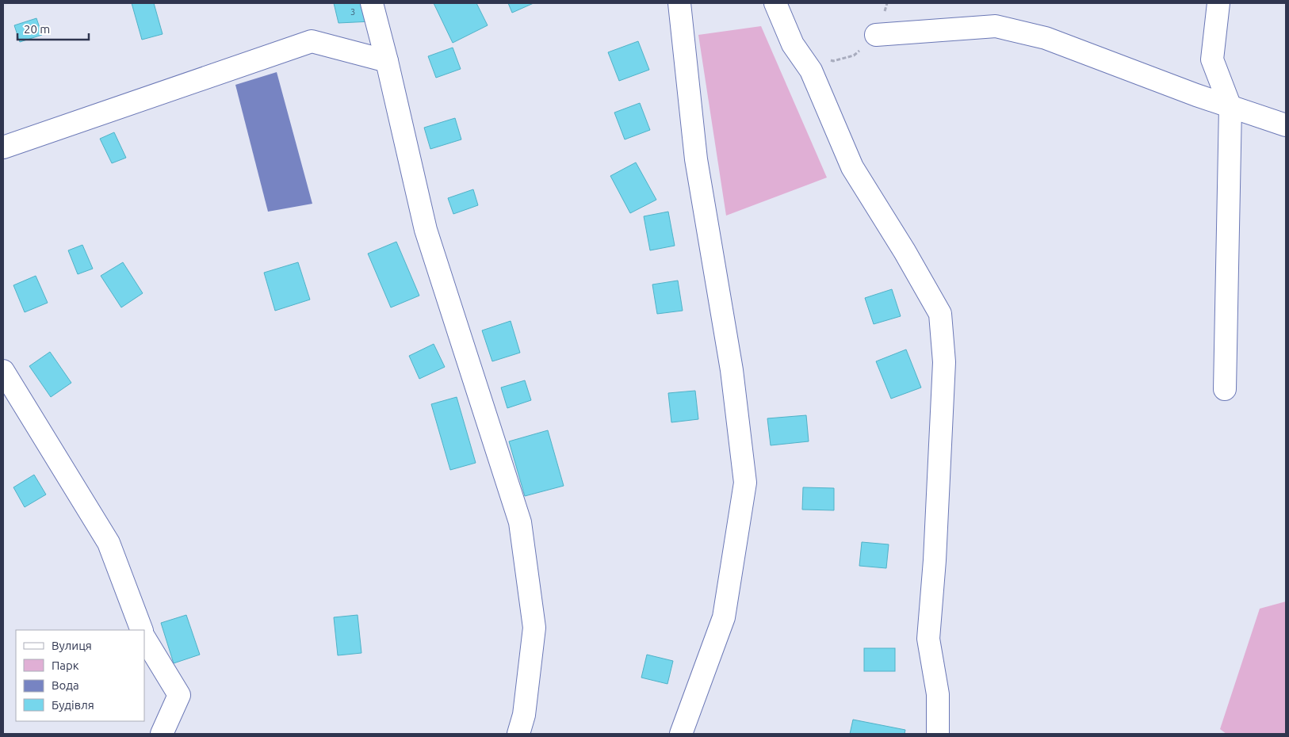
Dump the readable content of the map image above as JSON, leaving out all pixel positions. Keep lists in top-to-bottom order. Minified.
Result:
{"house_numbers":["3"],"legend":["Вулиця","Парк","Вода","Будівля"],"scale_bar":"20 m"}
